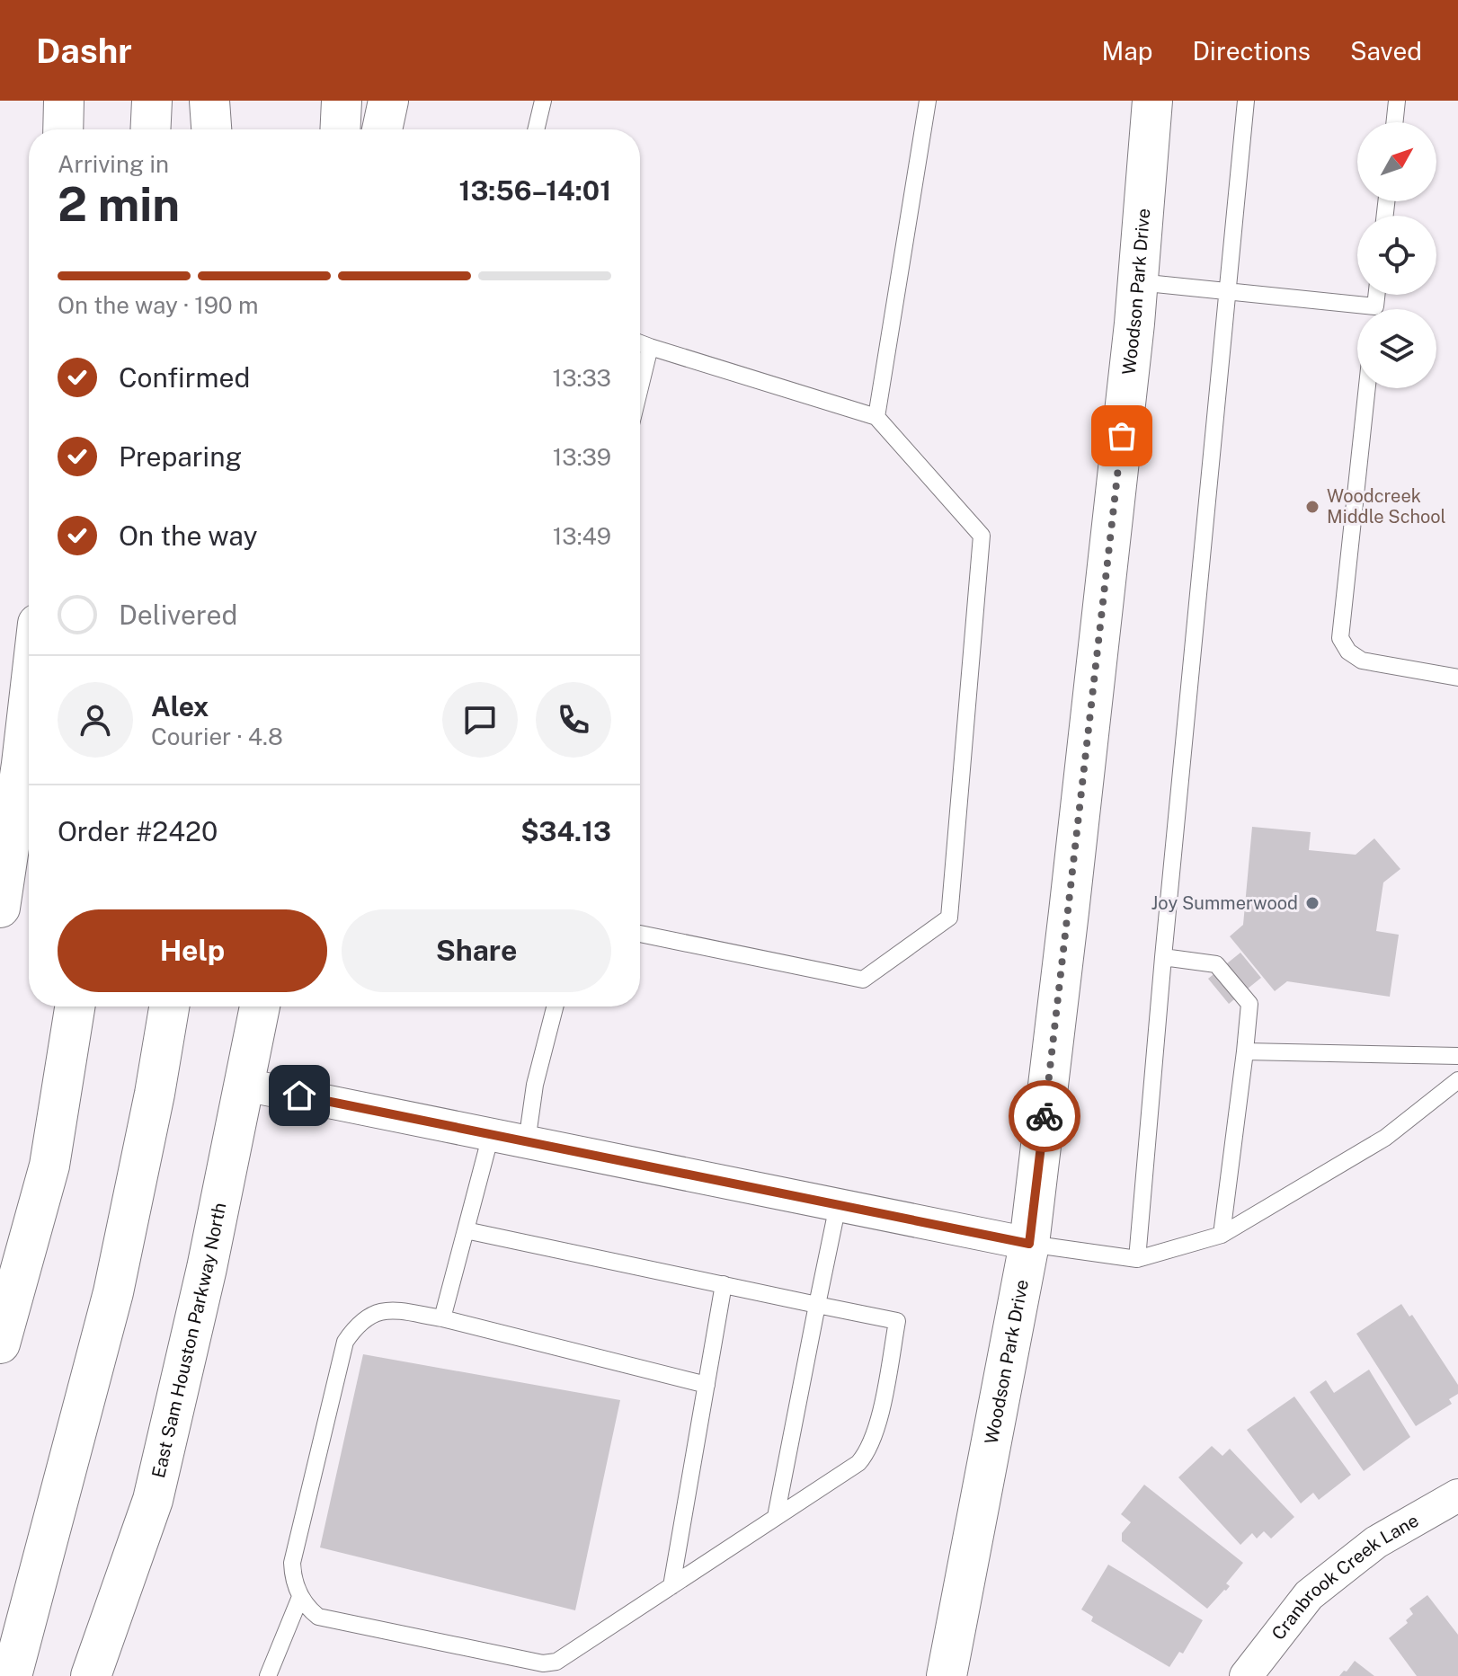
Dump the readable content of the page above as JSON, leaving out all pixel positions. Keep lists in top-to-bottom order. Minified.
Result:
{"streets":{"main road":["Woodson Park Drive","East Sam Houston Parkway North"],"street":["Cranbrook Creek Lane"]},"places":["Woodcreek Middle School","Joy Summerwood"],"north":"top right","page":{"header":"Dashr","nav":["Map","Directions","Saved"],"heading":["2 min","Arriving in","13:56–14:01"],"panel":["Alex","Courier · 4.8","Order #2420","$34.13"],"bar":"On the way · 190 m","list":[["Confirmed","13:33"],["Preparing","13:39"],["On the way","13:49"],"Delivered"],"buttons":["Help","Share"]}}
